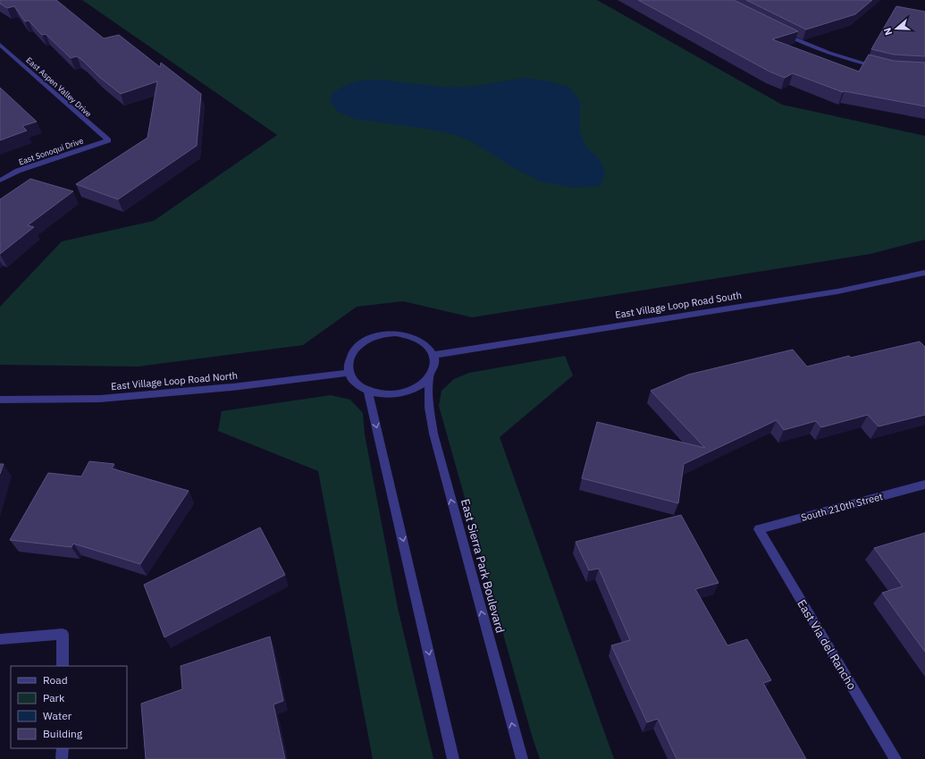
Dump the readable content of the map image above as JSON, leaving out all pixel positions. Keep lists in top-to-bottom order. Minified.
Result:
{"streets":{"street":["East Aspen Valley Drive","East Sonoqui Drive","East Village Loop Road South","East Village Loop Road North","South 210th Street","East Sierra Park Boulevard","East Via del Rancho"]},"crossings":[["East Aspen Valley Drive","East Sonoqui Drive"],["East Village Loop Road South","East Village Loop Road North"],["East Village Loop Road South","East Sierra Park Boulevard"],["East Village Loop Road North","East Sierra Park Boulevard"],["South 210th Street","East Via del Rancho"]],"legend":["Road","Park","Water","Building"],"north":"left"}
